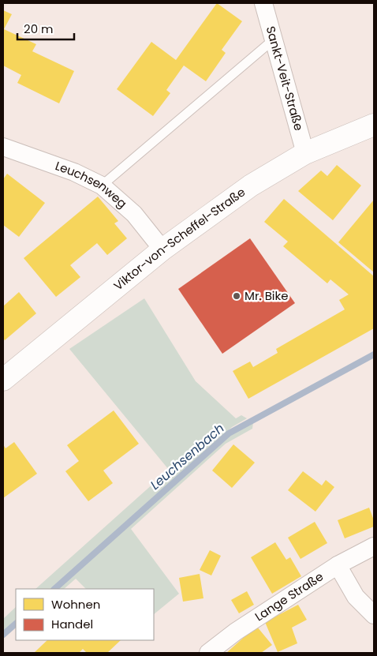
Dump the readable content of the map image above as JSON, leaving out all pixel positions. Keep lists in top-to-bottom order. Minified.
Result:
{"streets":{"street":["Sankt-Veit-Straße","Leuchsenweg","Viktor-von-Scheffel-Straße","Lange Straße"]},"crossings":[["Sankt-Veit-Straße","Viktor-von-Scheffel-Straße"],["Leuchsenweg","Viktor-von-Scheffel-Straße"]],"water":["Leuchsenbach"],"places":["Mr. Bike"],"legend":["Wohnen","Handel"],"scale_bar":"20 m"}
